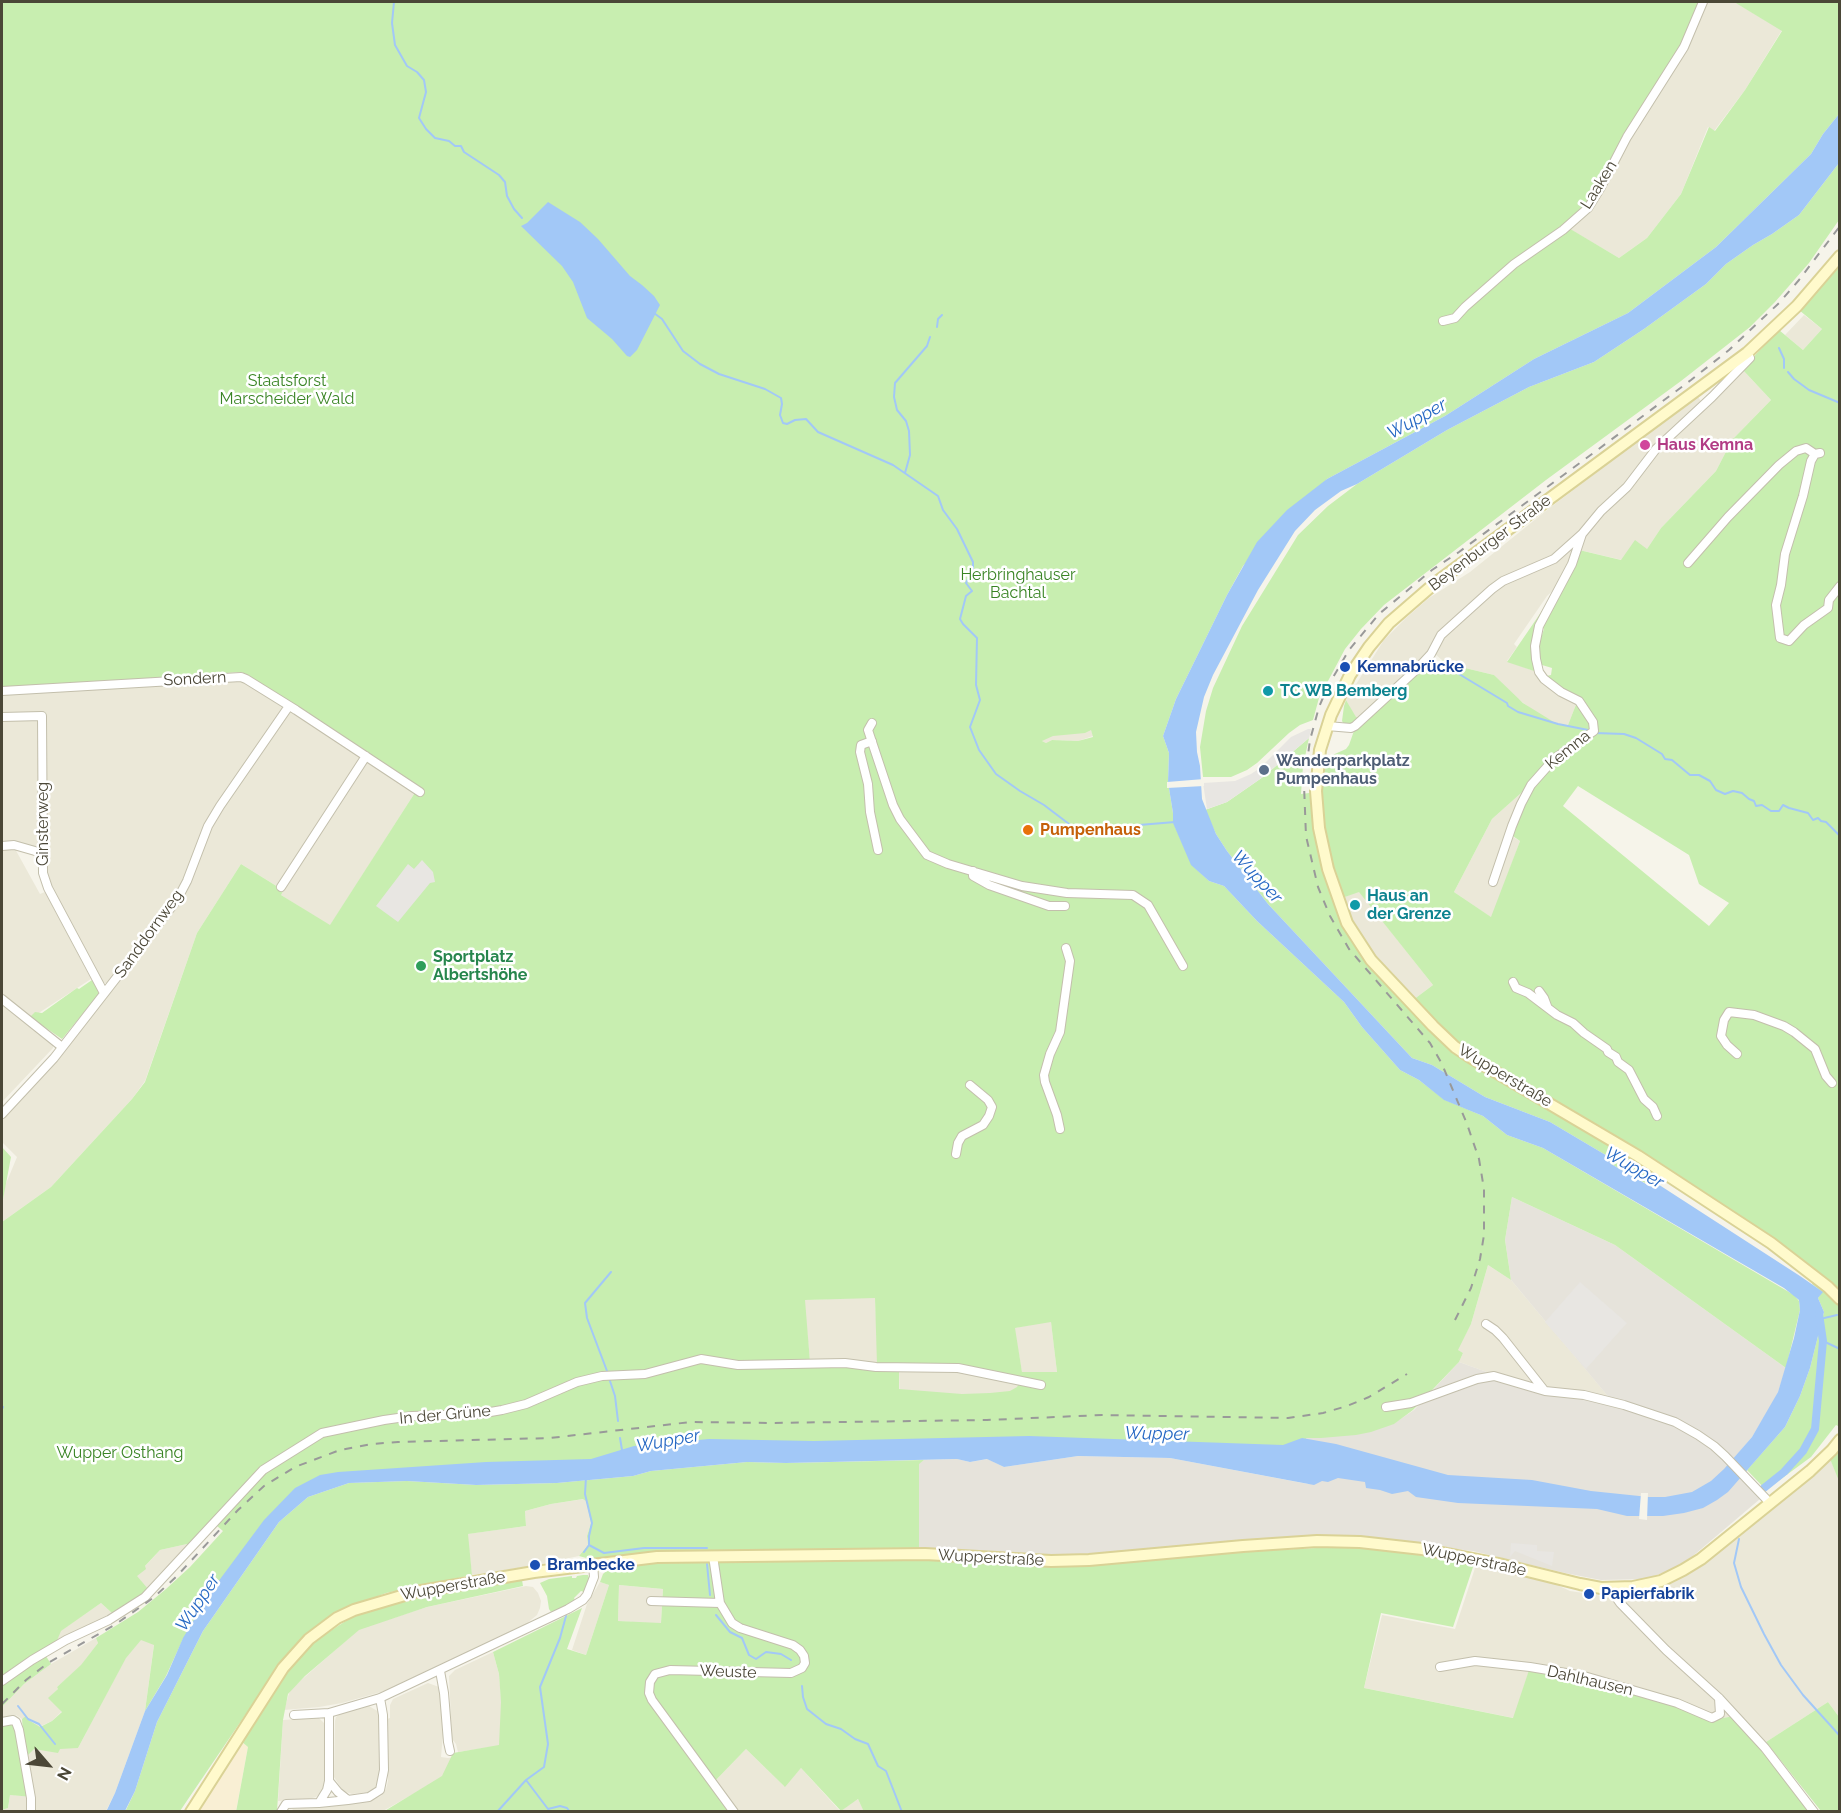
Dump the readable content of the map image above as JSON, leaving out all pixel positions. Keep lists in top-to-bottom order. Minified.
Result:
{"streets":{"main road":["Beyenburger Straße","Wupperstraße"],"street":["Laaken","Sondern","Kemna","Ginsterweg","Sanddornweg","In der Grüne","Weuste","Dahlhausen"]},"crossings":[["Beyenburger Straße","Kemna"],["Beyenburger Straße","Wupperstraße"],["Sondern","Sanddornweg"],["Ginsterweg","Sanddornweg"],["Wupperstraße","Weuste"]],"water":["Wupper"],"parks":["Staatsforst Marscheider Wald","Herbringhauser Bachtal","Wupper Osthang"],"places":["Haus Kemna","Kemnabrücke","TC WB Bemberg","Wanderparkplatz Pumpenhaus","Pumpenhaus","Haus an der Grenze","Sportplatz Albertshöhe","Brambecke","Papierfabrik"],"north":"bottom right"}
